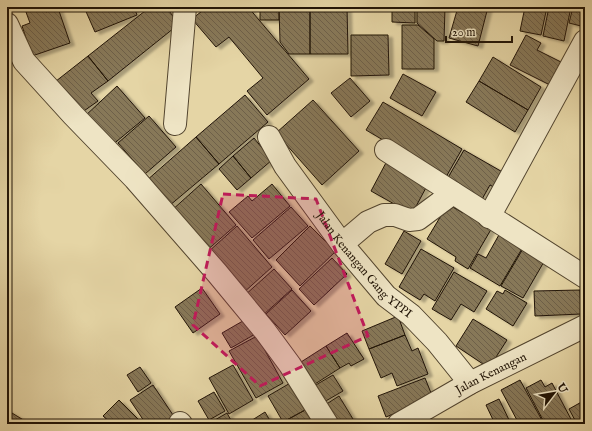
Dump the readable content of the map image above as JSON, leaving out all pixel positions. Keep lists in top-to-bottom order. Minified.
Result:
{"streets":{"street":["Jalan Kenangan Gang YPPI","Jalan Kenangan"]},"crossings":[["Jalan Kenangan Gang YPPI","Jalan Kenangan"]],"scale_bar":"20 m","north":"top right"}
